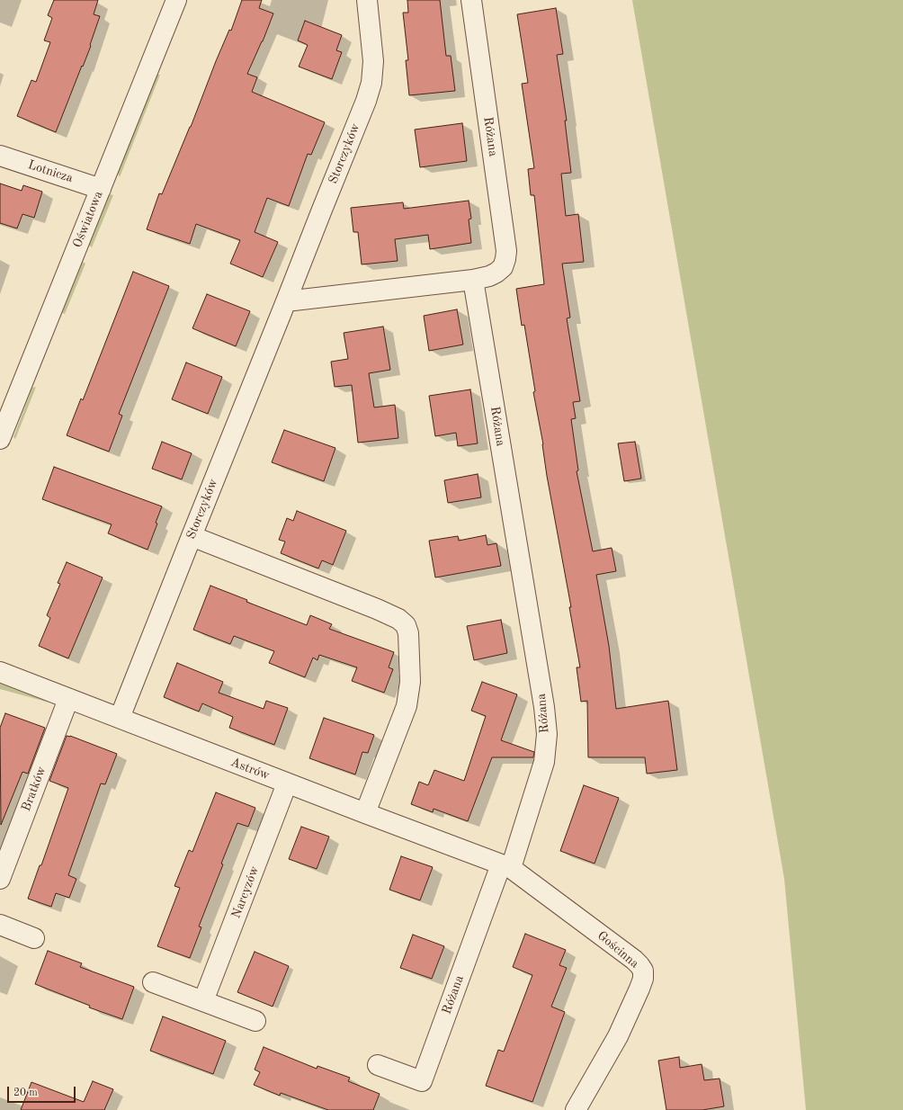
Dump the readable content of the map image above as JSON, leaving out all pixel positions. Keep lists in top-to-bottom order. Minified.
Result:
{"streets":{"street":["Różana","Storczyków","Lotnicza","Oświatowa","Astrów","Bratków","Narcyzów","Gościnna"]},"crossings":[["Różana","Astrów"],["Różana","Gościnna"],["Storczyków","Astrów"],["Lotnicza","Oświatowa"],["Astrów","Bratków"],["Astrów","Narcyzów"],["Astrów","Gościnna"]],"scale_bar":"20 m"}
